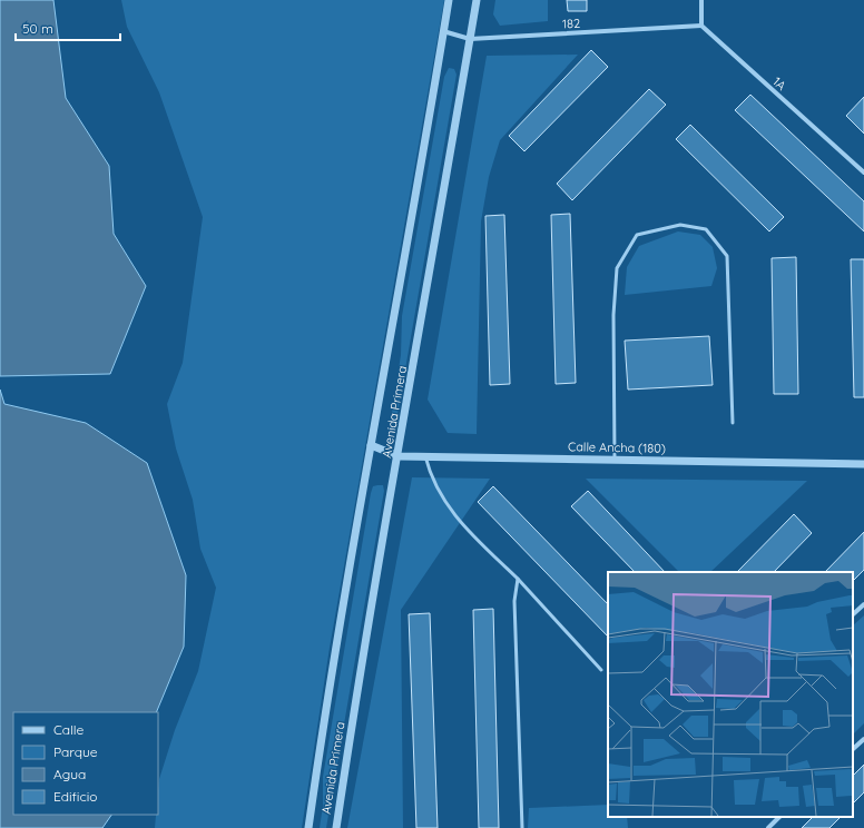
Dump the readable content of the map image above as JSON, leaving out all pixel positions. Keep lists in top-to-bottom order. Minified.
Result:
{"streets":{"street":["182","1A","Avenida Primera","Calle Ancha (180)"]},"crossings":[["182","1A"],["182","Avenida Primera"],["Avenida Primera","Calle Ancha (180)"]],"legend":["Calle","Parque","Agua","Edificio"],"scale_bar":"50 m"}
